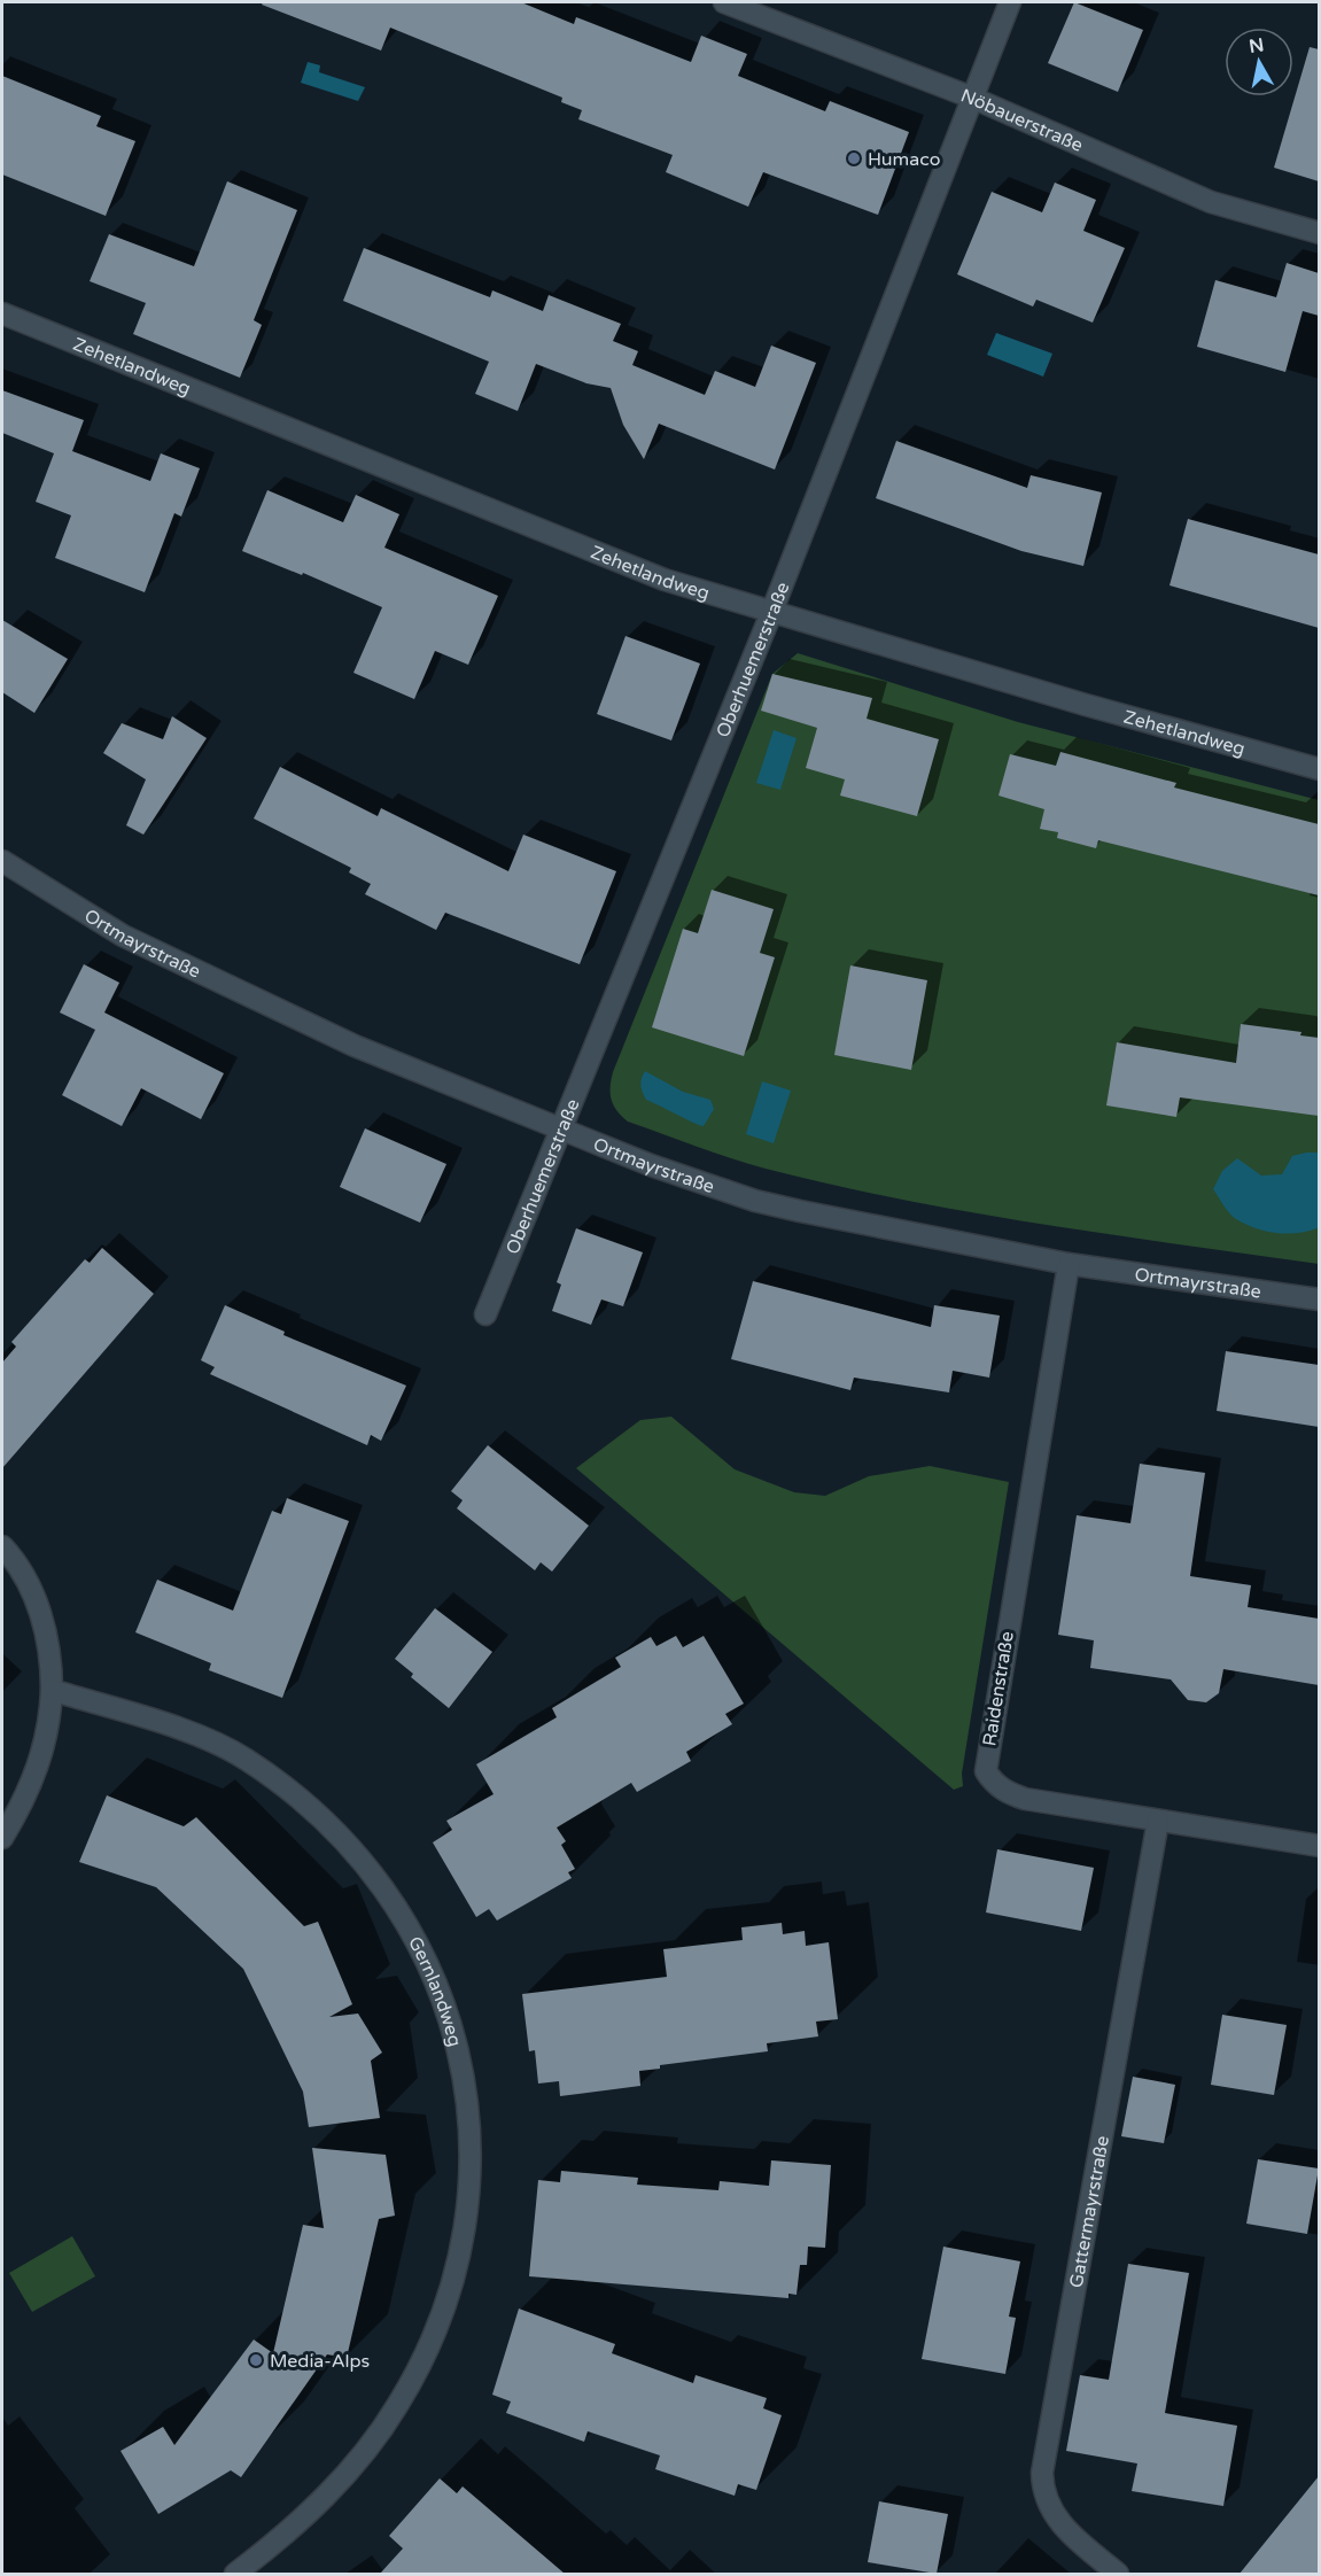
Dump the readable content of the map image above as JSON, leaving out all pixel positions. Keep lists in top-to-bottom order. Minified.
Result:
{"streets":{"street":["Nöbauerstraße","Zehetlandweg","Oberhuemerstraße","Ortmayrstraße","Raidenstraße","Gernlandweg","Gattermayrstraße"]},"crossings":[["Nöbauerstraße","Oberhuemerstraße"],["Zehetlandweg","Oberhuemerstraße"],["Oberhuemerstraße","Ortmayrstraße"],["Ortmayrstraße","Raidenstraße"],["Raidenstraße","Gattermayrstraße"]],"places":["Humaco","Media-Alps"],"north":"top"}
